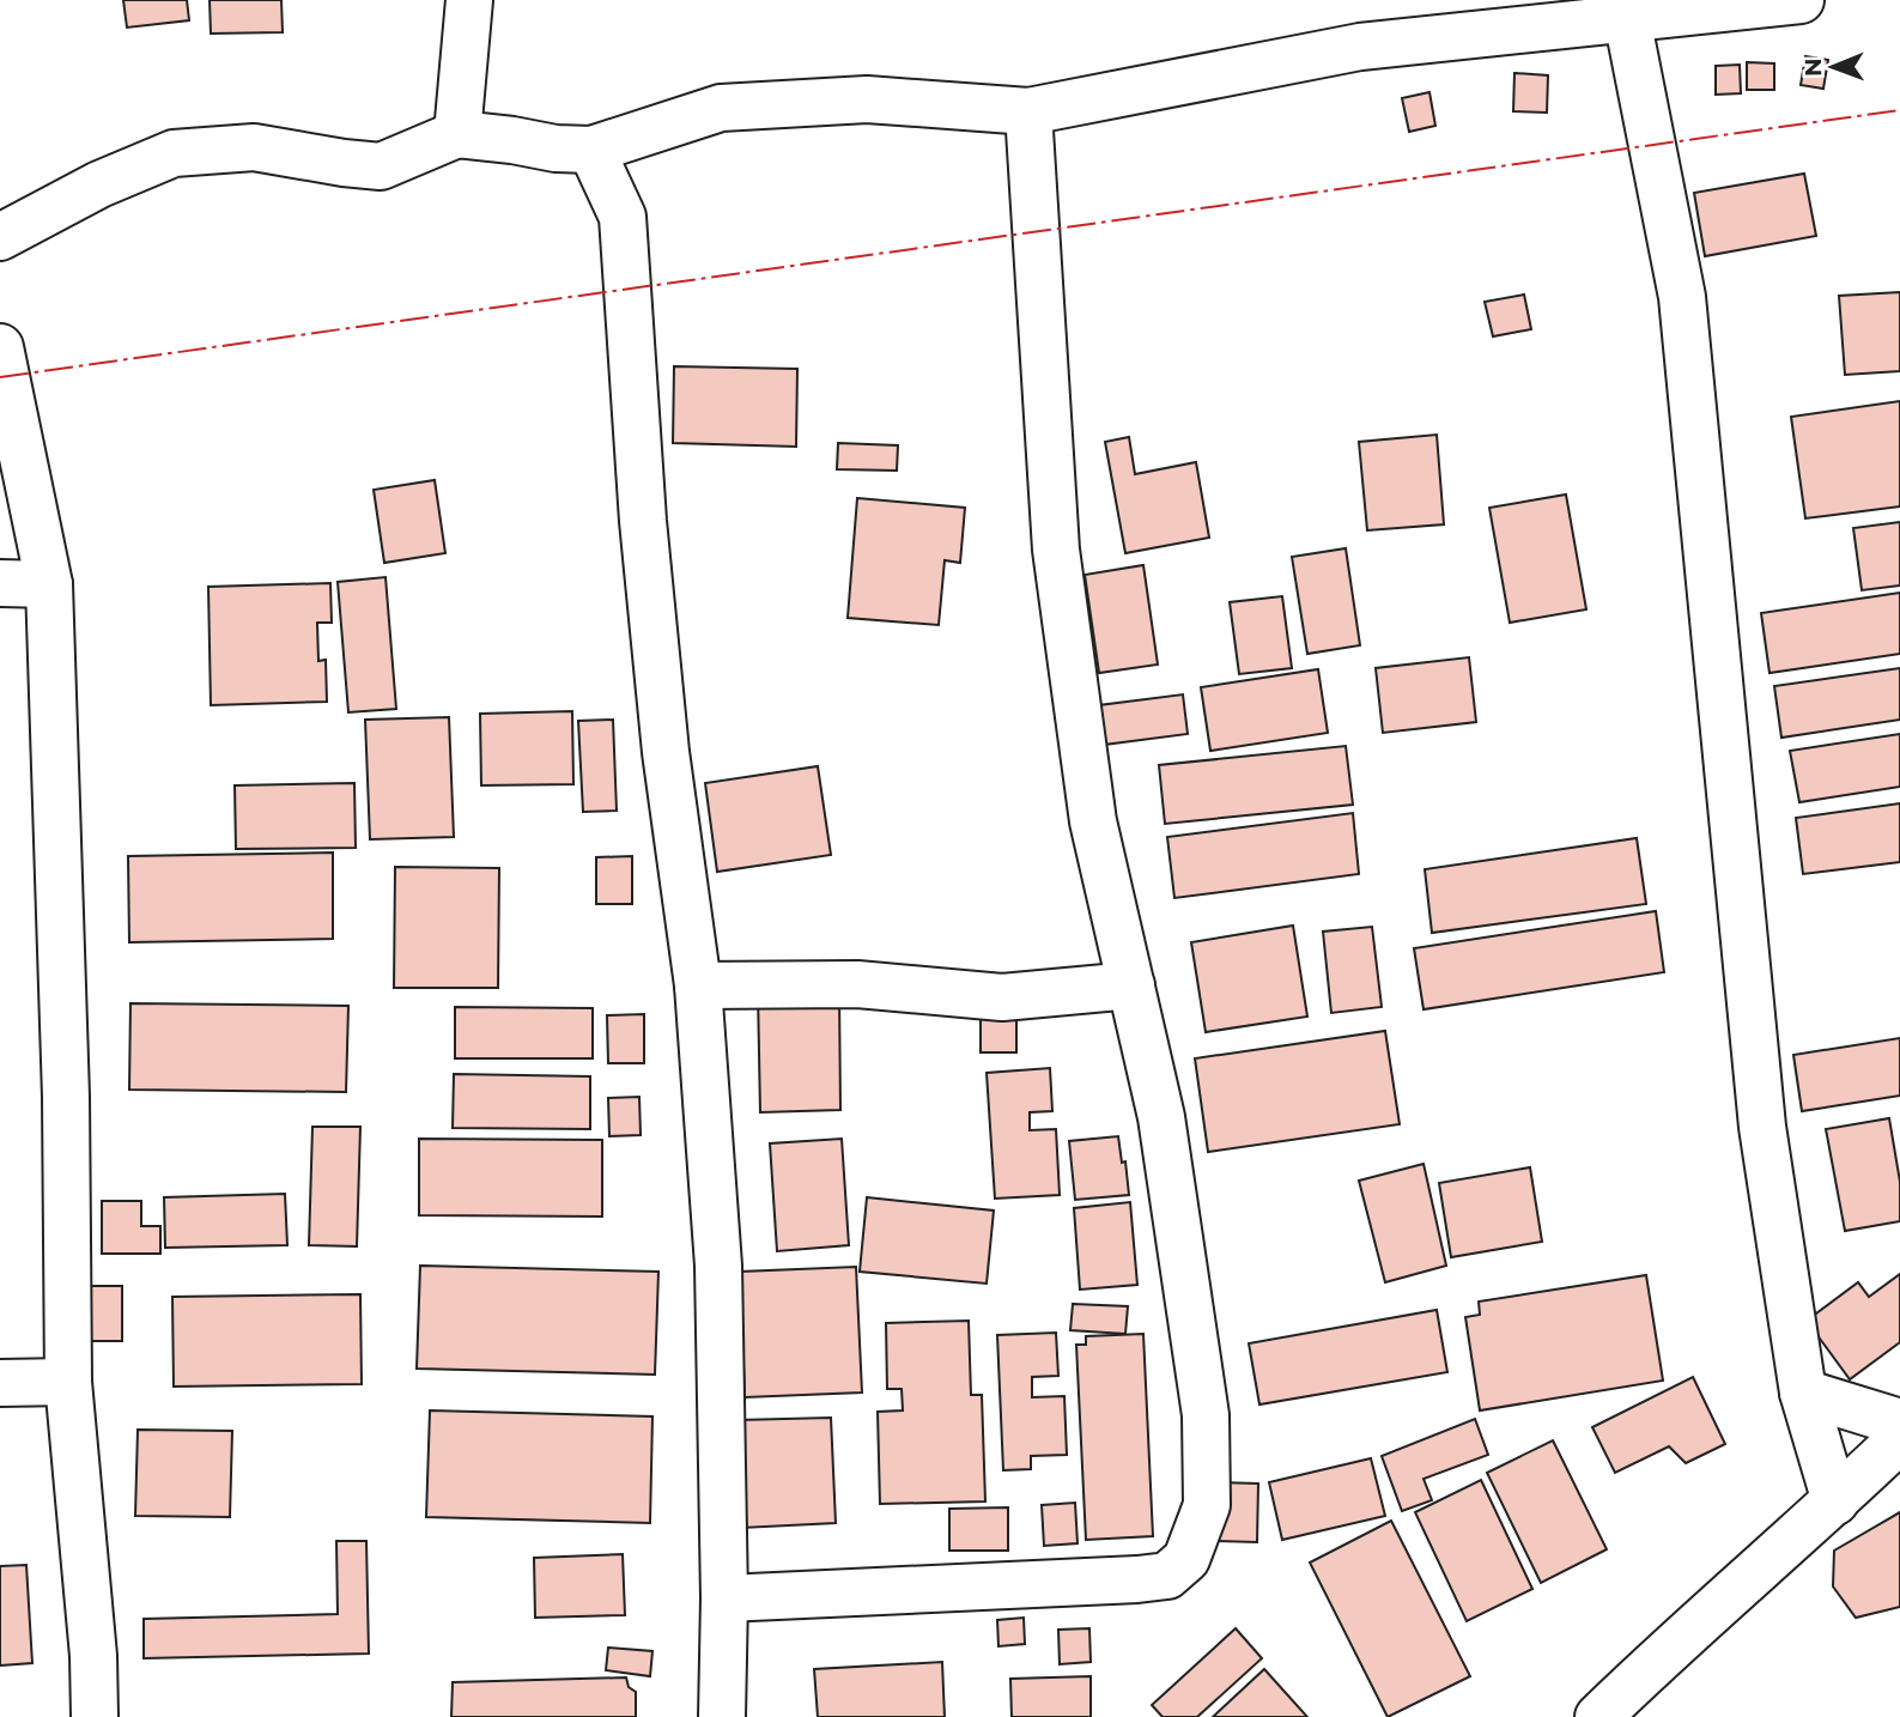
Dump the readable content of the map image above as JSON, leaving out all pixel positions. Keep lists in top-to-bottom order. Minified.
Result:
{"north":"left"}
